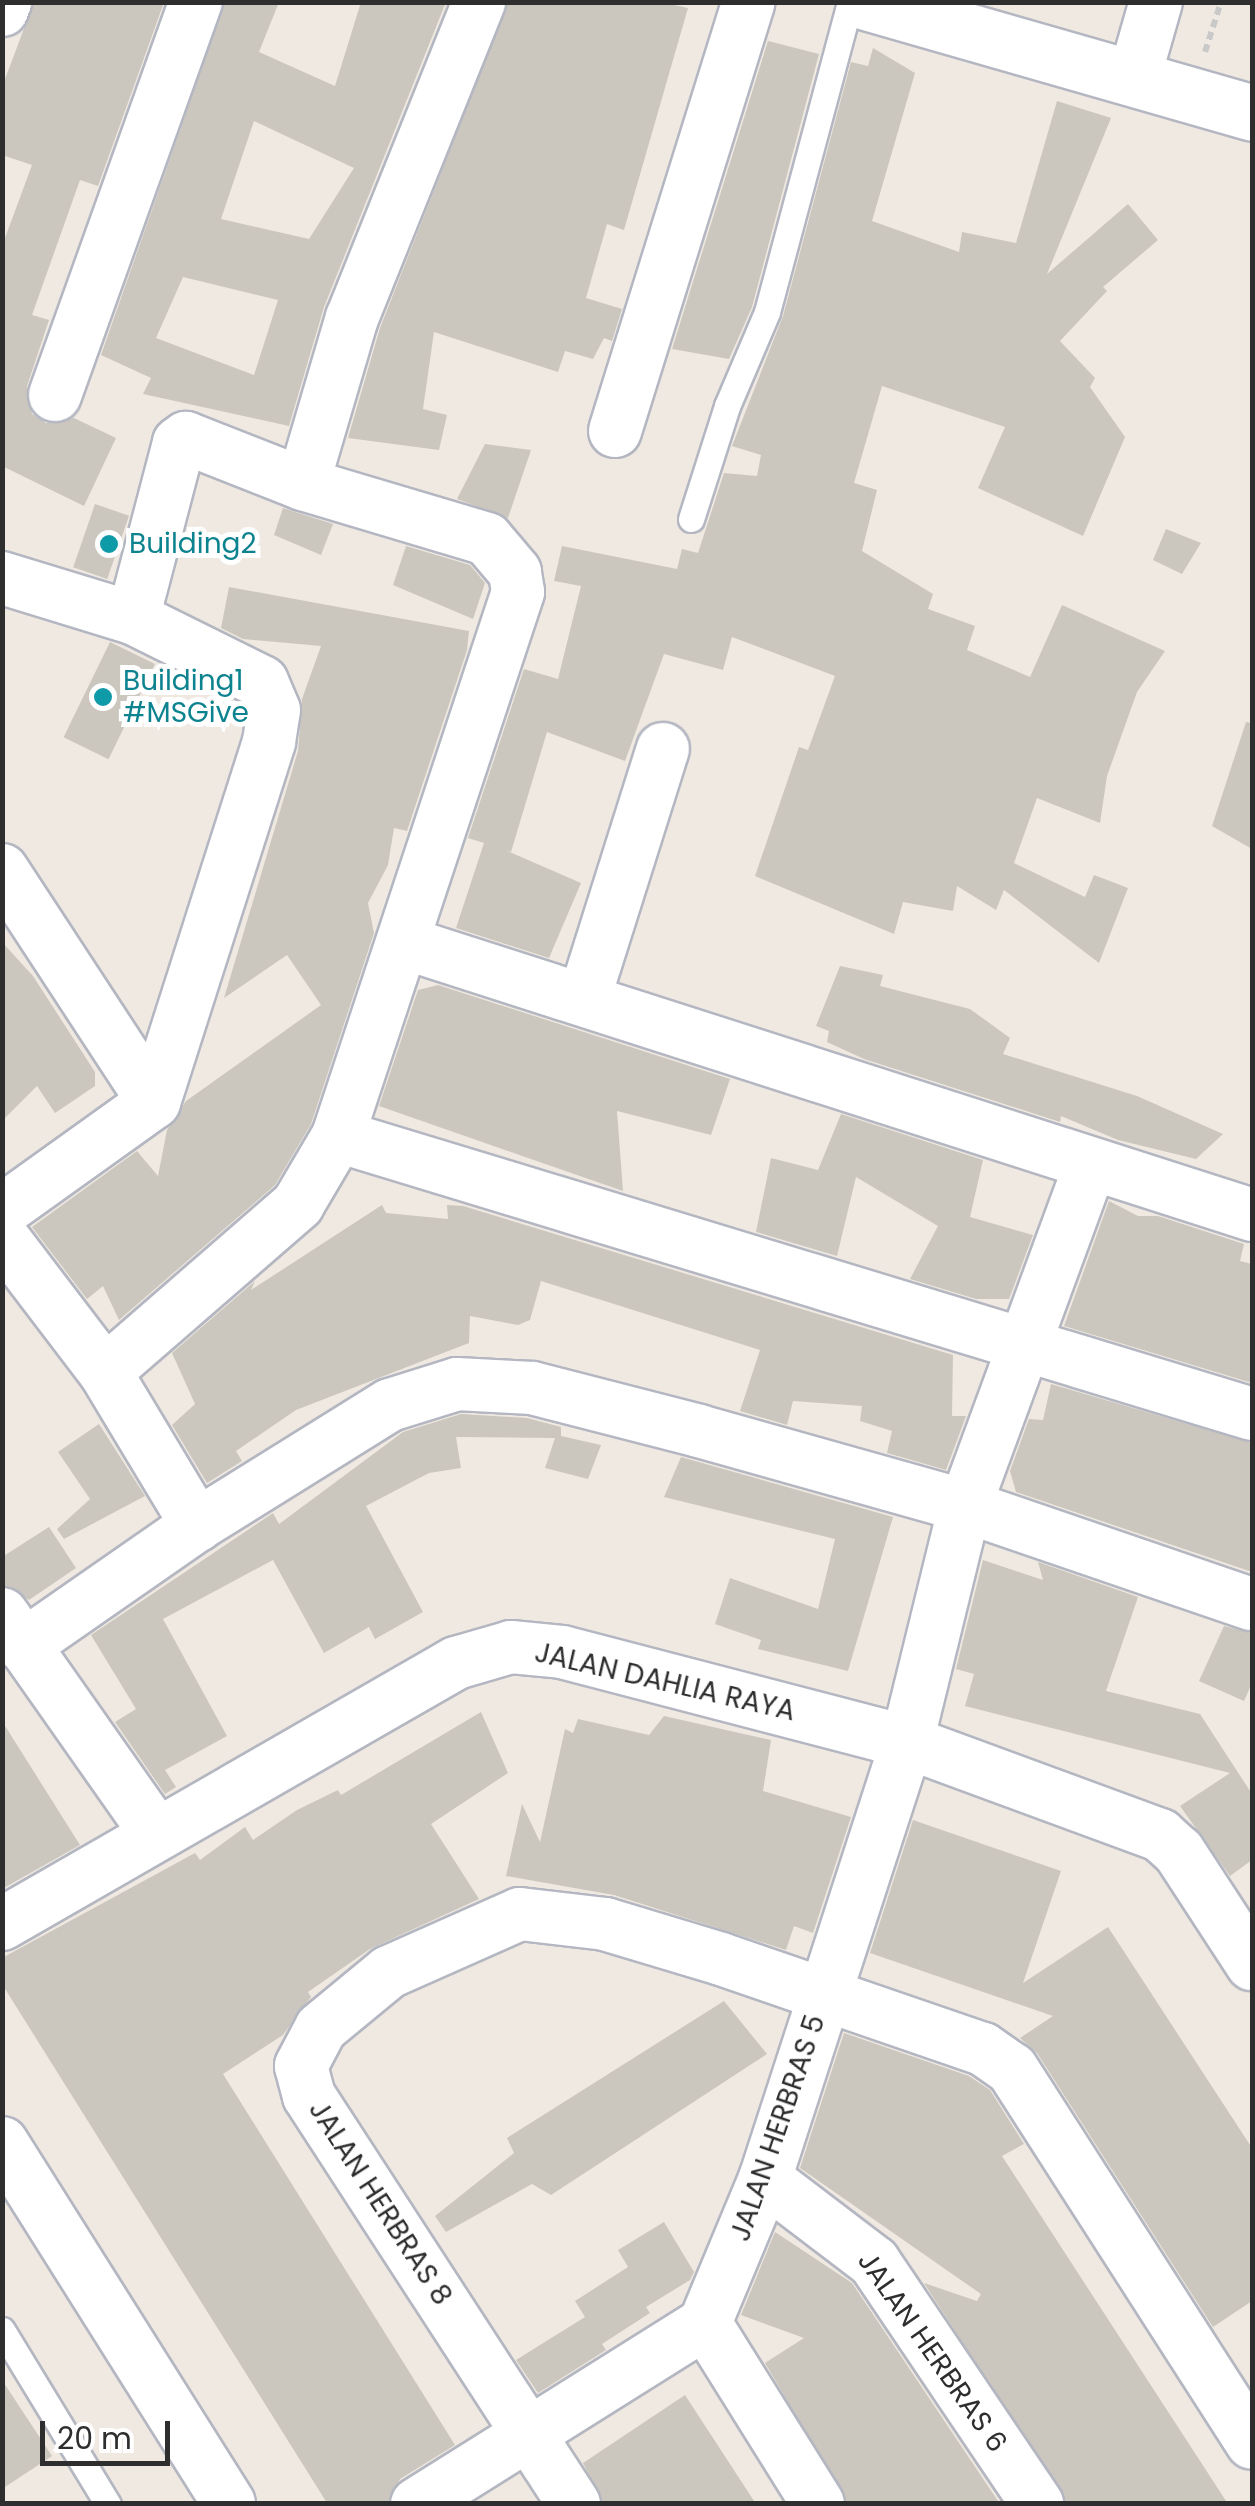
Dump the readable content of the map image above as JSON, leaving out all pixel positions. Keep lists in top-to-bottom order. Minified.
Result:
{"streets":{"street":["JALAN DAHLIA RAYA","JALAN HERBRAS 5","JALAN HERBRAS 8","JALAN HERBRAS 6"]},"crossings":[["JALAN HERBRAS 5","JALAN HERBRAS 8"],["JALAN HERBRAS 5","JALAN HERBRAS 6"]],"places":["Building2","Building1 #MSGive"],"scale_bar":"20 m"}
